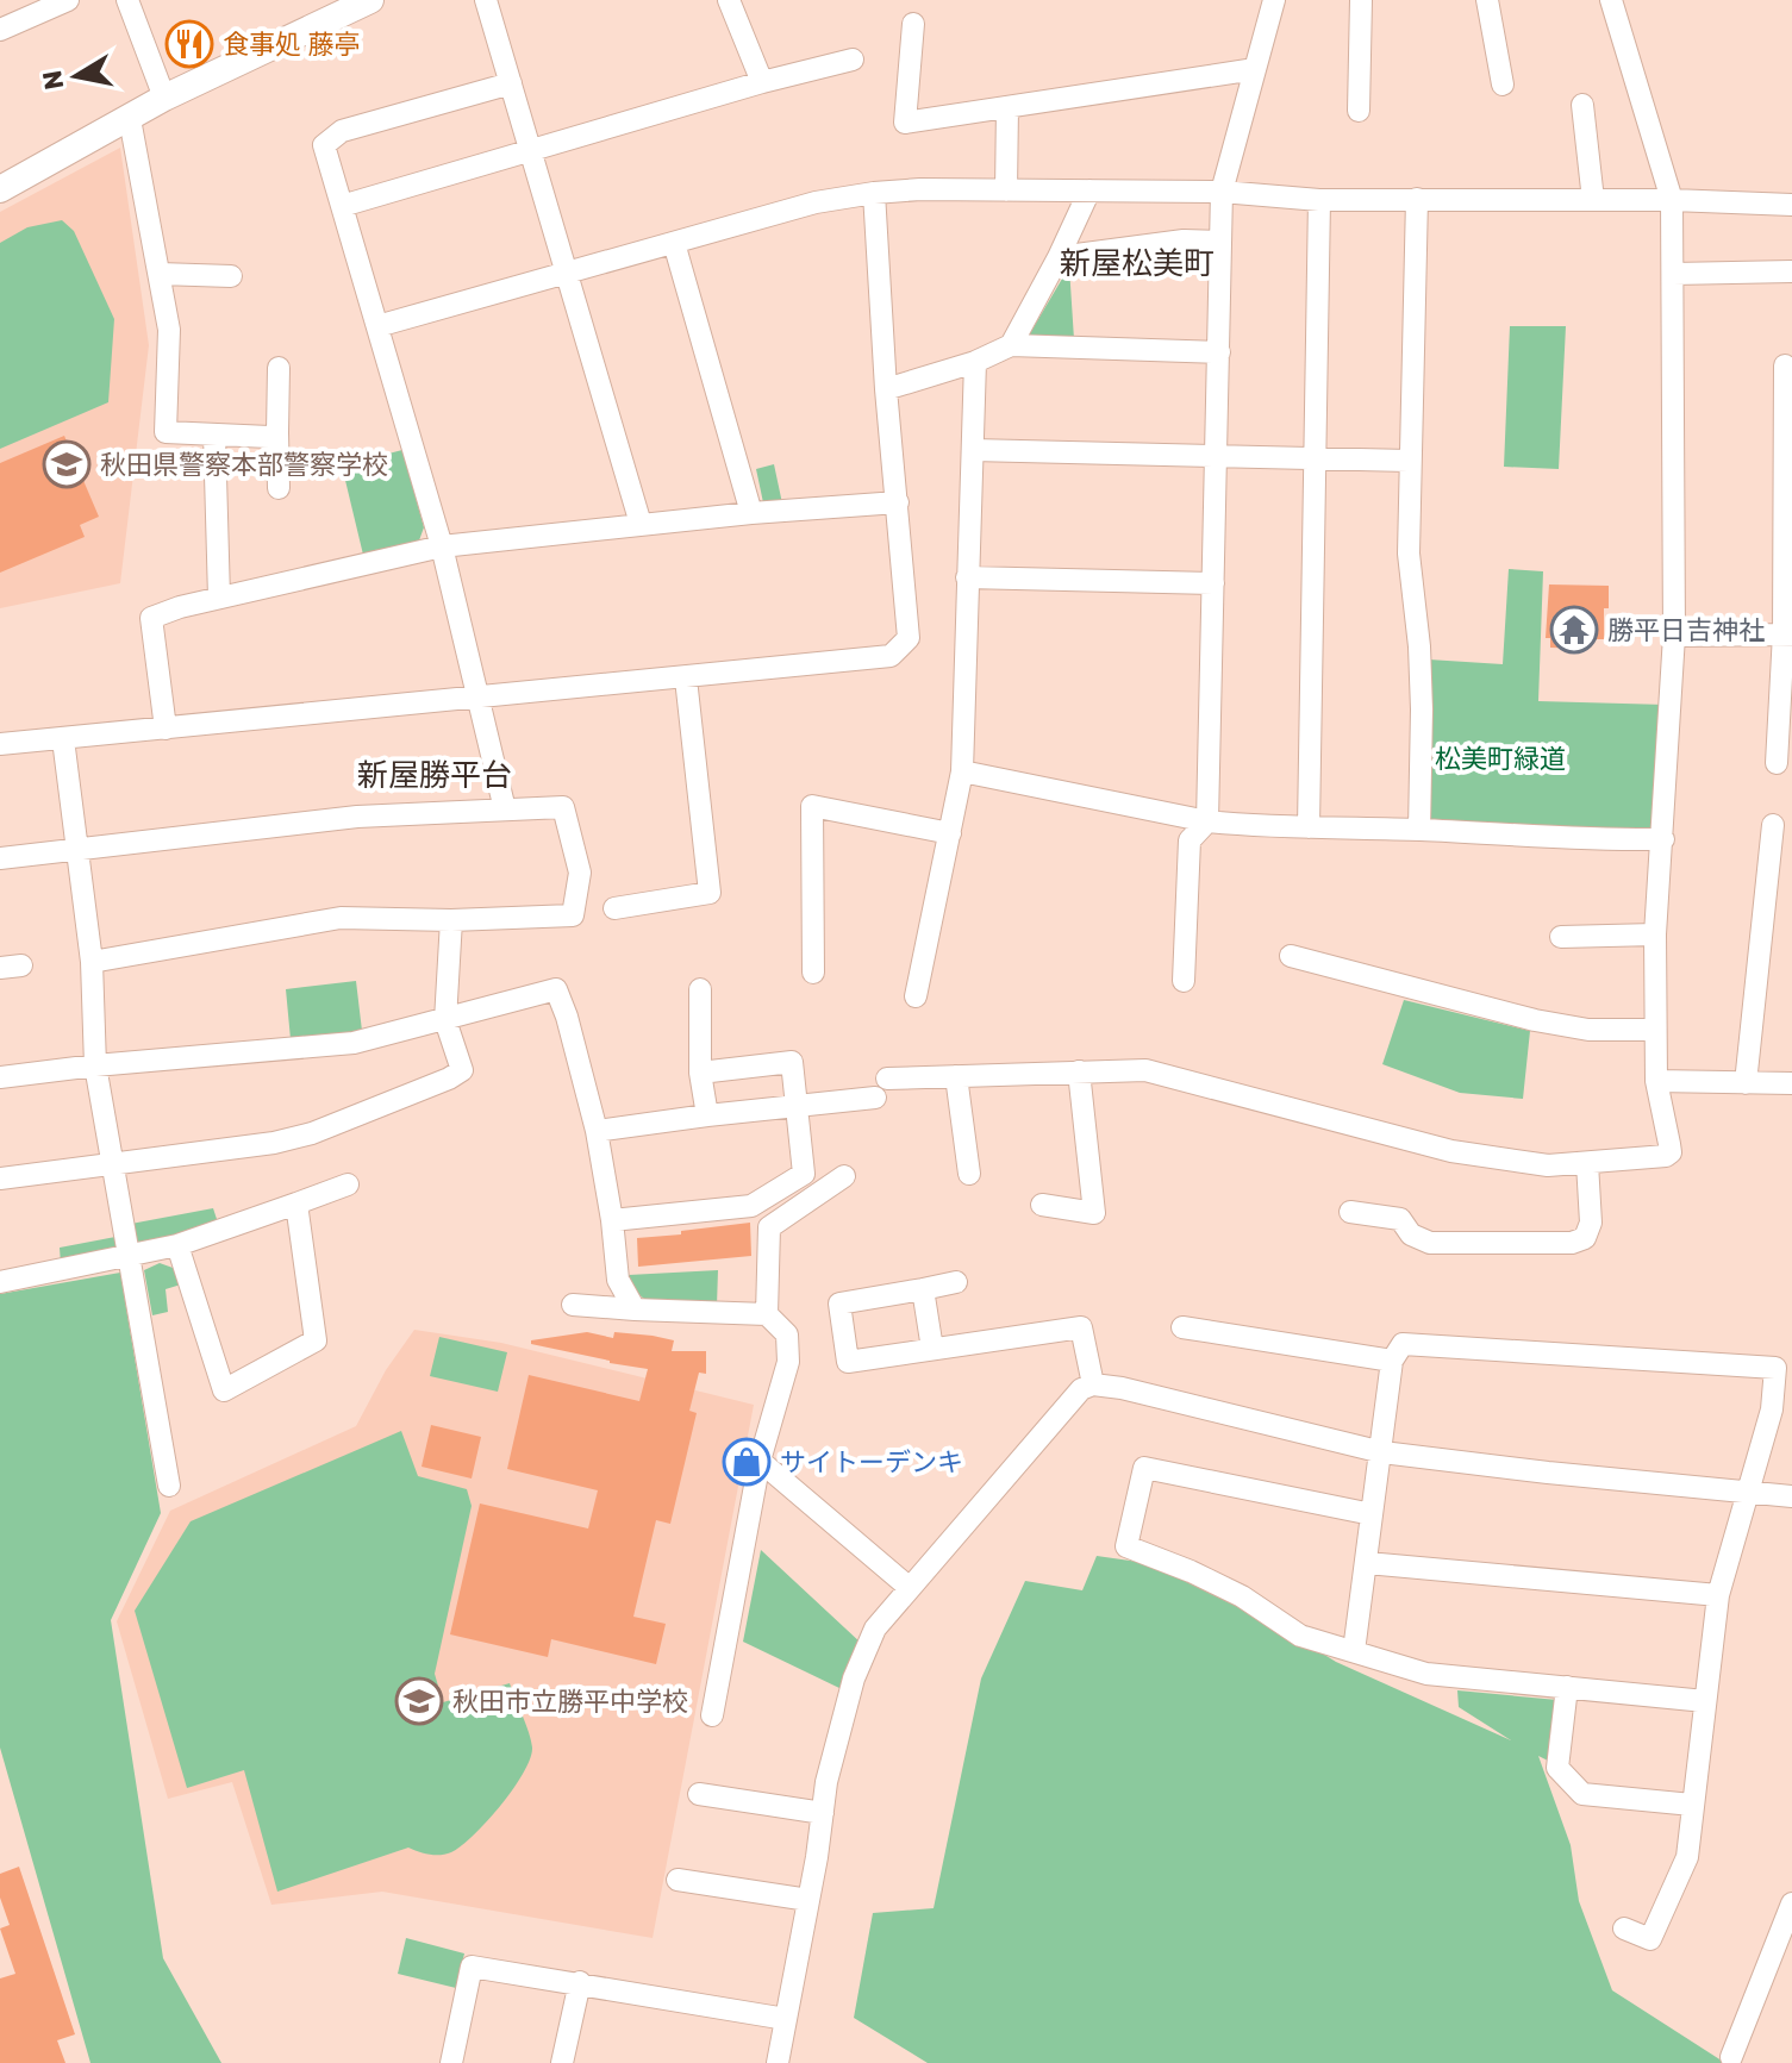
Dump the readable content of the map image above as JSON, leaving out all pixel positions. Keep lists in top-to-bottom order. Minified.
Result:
{"districts":["新屋松美町","新屋勝平台"],"parks":["松美町緑道"],"places":{"restaurant":["食事処 藤亭"],"school or university":["秋田県警察本部警察学校","秋田市立勝平中学校"],"temple":["勝平日吉神社"],"shop":["サイトーデンキ"]},"north":"left"}
